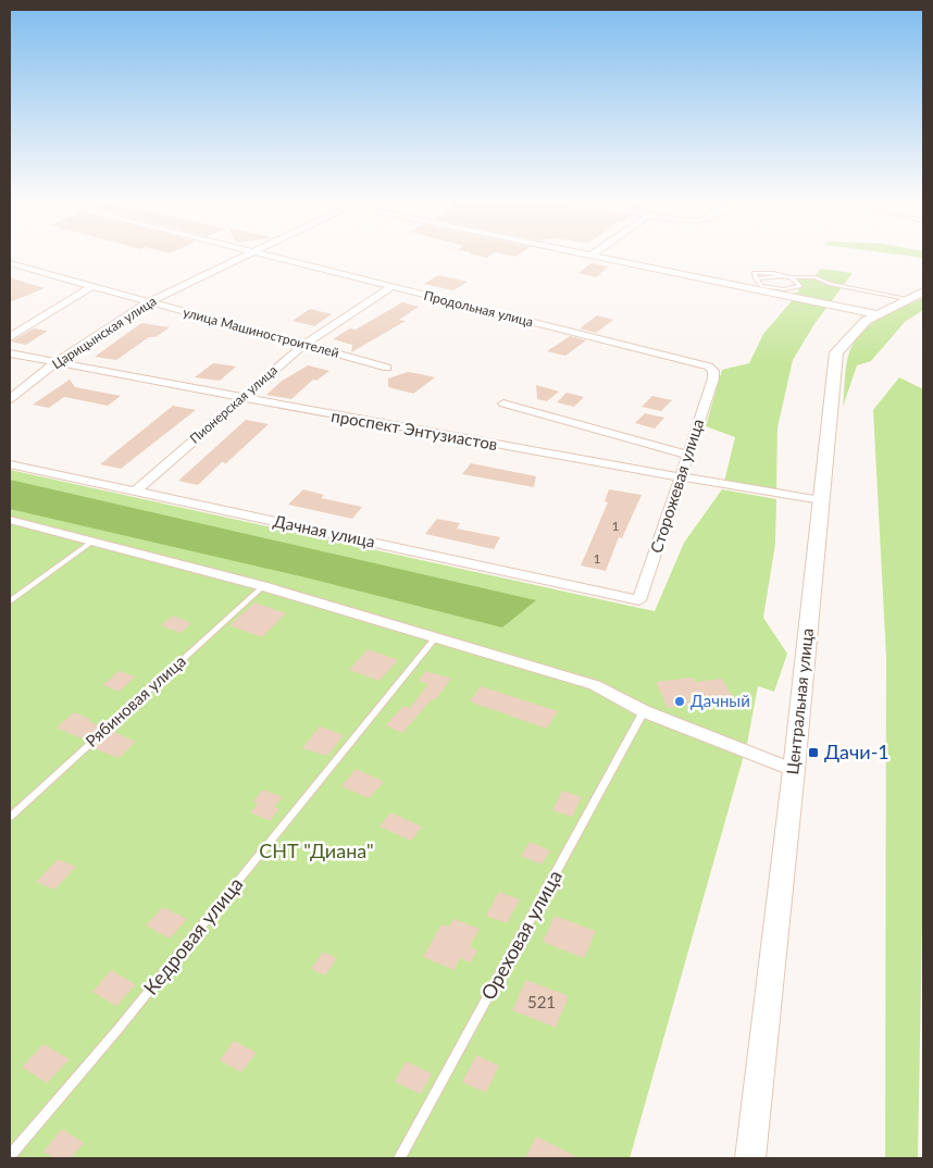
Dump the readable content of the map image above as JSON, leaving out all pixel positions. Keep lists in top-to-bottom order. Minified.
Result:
{"streets":{"street":["Продольная улица","Царицынская улица","улица Машиностроителей","Пионерская улица","проспект Энтузиастов","Сторожевая улица","Дачная улица","Центральная улица"],"lane":["Рябиновая улица","Ореховая улица","Кедровая улица"]},"crossings":[["Продольная улица","Пионерская улица"],["Продольная улица","Сторожевая улица"],["Царицынская улица","улица Машиностроителей"],["Царицынская улица","проспект Энтузиастов"],["улица Машиностроителей","Пионерская улица"],["Пионерская улица","проспект Энтузиастов"],["Пионерская улица","Дачная улица"],["проспект Энтузиастов","Сторожевая улица"],["проспект Энтузиастов","Центральная улица"],["Сторожевая улица","Дачная улица"]],"parks":["СНТ \"Диана\""],"places":{"other":["Дачный"],"transit":["Дачи-1"]},"house_numbers":["1","1","521"]}
